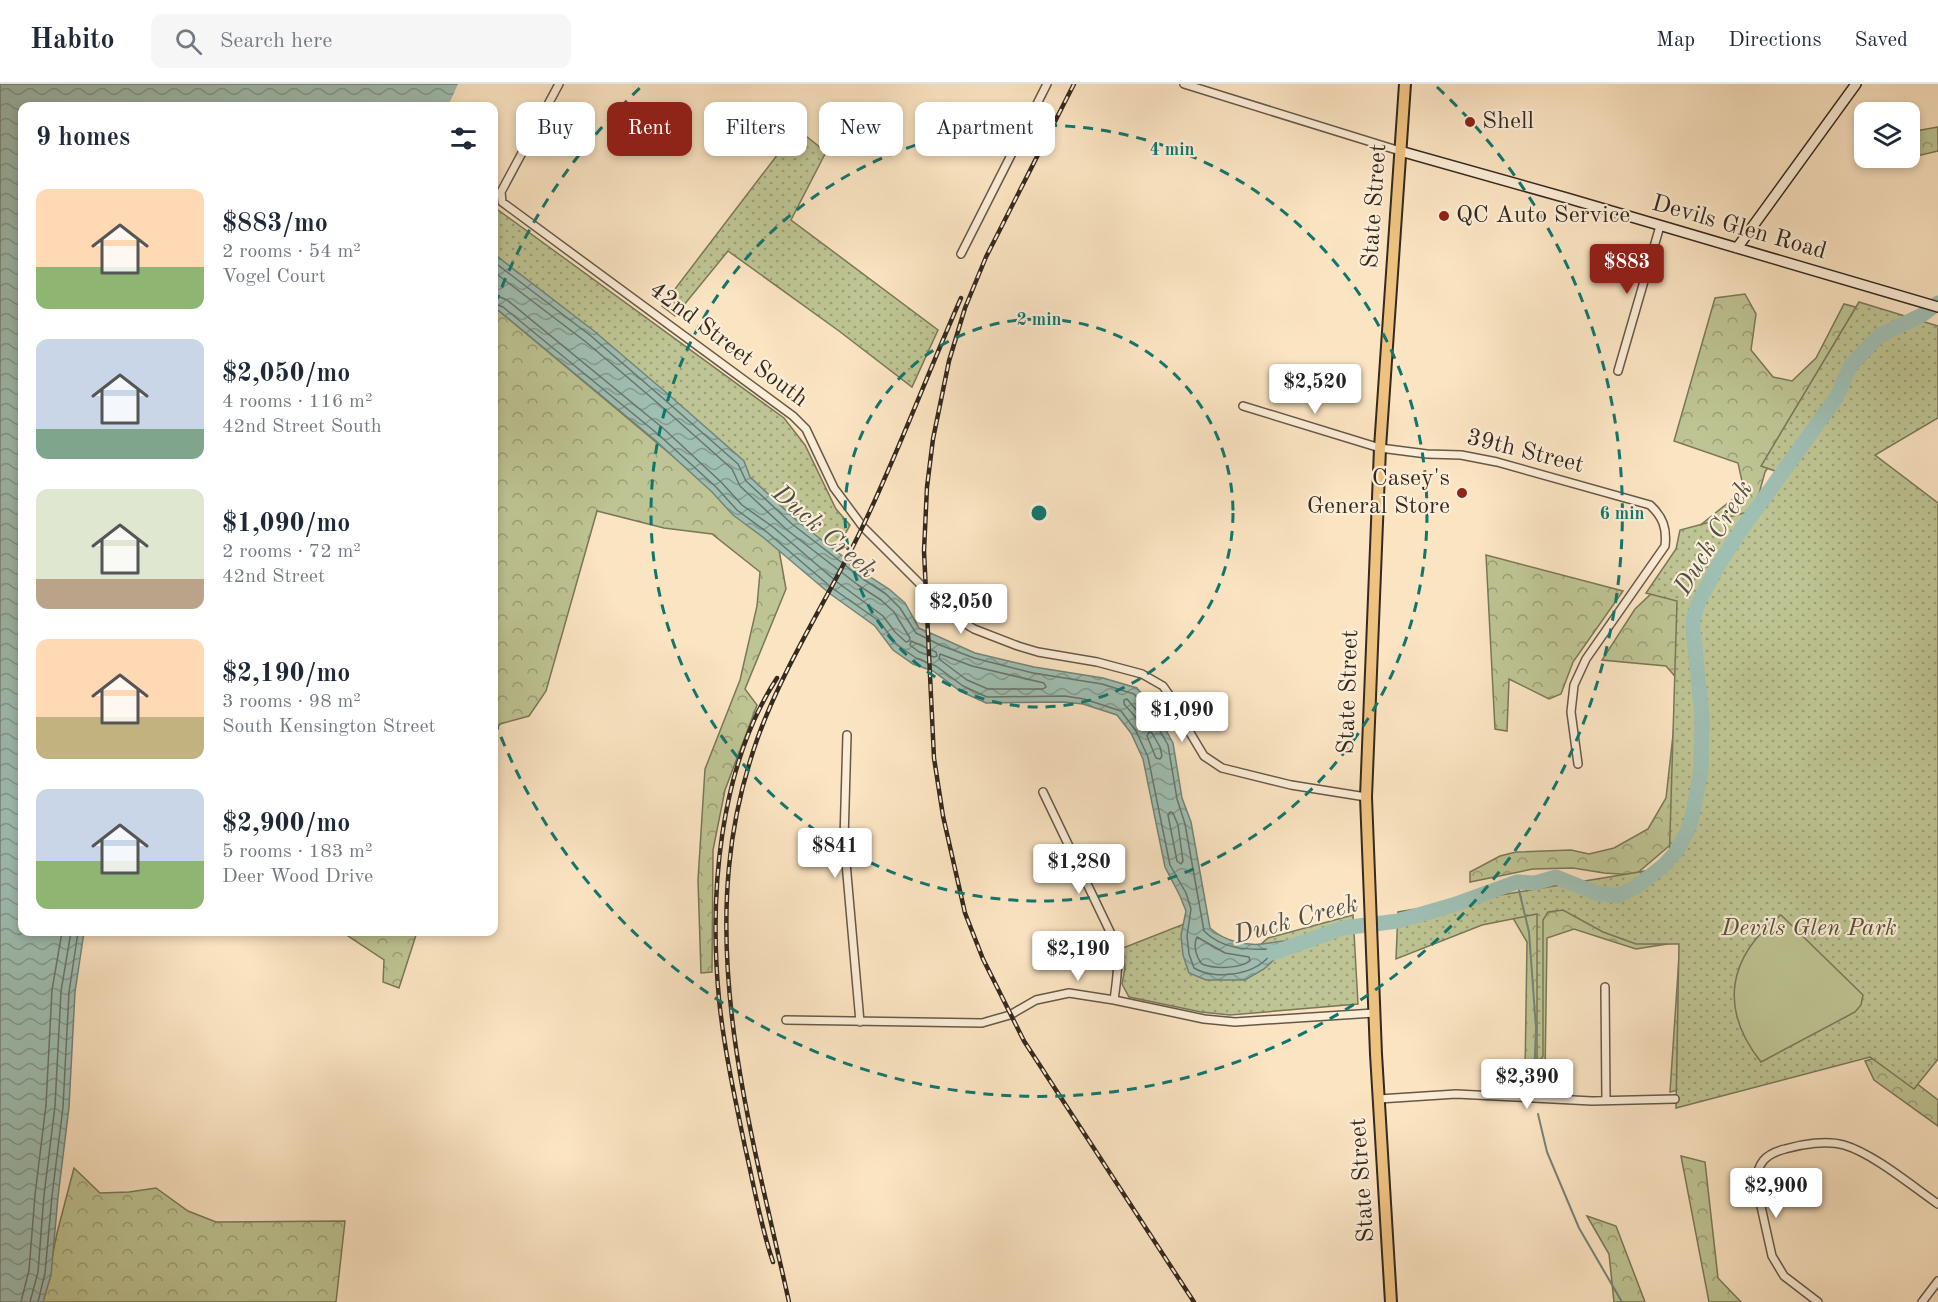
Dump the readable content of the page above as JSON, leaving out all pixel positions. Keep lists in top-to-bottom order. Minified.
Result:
{"streets":{"main road":["State Street","Devils Glen Road"],"street":["42nd Street South","39th Street"]},"crossings":[["State Street","Devils Glen Road"],["State Street","42nd Street South"],["State Street","39th Street"]],"water":["Duck Creek"],"parks":["Devils Glen Park"],"places":["Shell","QC Auto Service","Casey's General Store"],"page":{"header":"Habito","search":"Search here","nav":["Map","Directions","Saved"],"chip":["Buy","Rent","Filters","New","Apartment"],"heading":"9 homes","list":[{"name":"$883/mo","note":"2 rooms · 54 m² · Vogel Court"},{"name":"$2,050/mo","note":"4 rooms · 116 m² · 42nd Street South"},{"name":"$1,090/mo","note":"2 rooms · 72 m² · 42nd Street"},{"name":"$2,190/mo","note":"3 rooms · 98 m² · South Kensington Street"},{"name":"$2,900/mo","note":"5 rooms · 183 m² · Deer Wood Drive"}],"price":["$883","$2,520","$2,050","$1,090","$841","$1,280","$2,190","$2,390","$2,900"]},"rings":["4 min","2 min","6 min"]}
